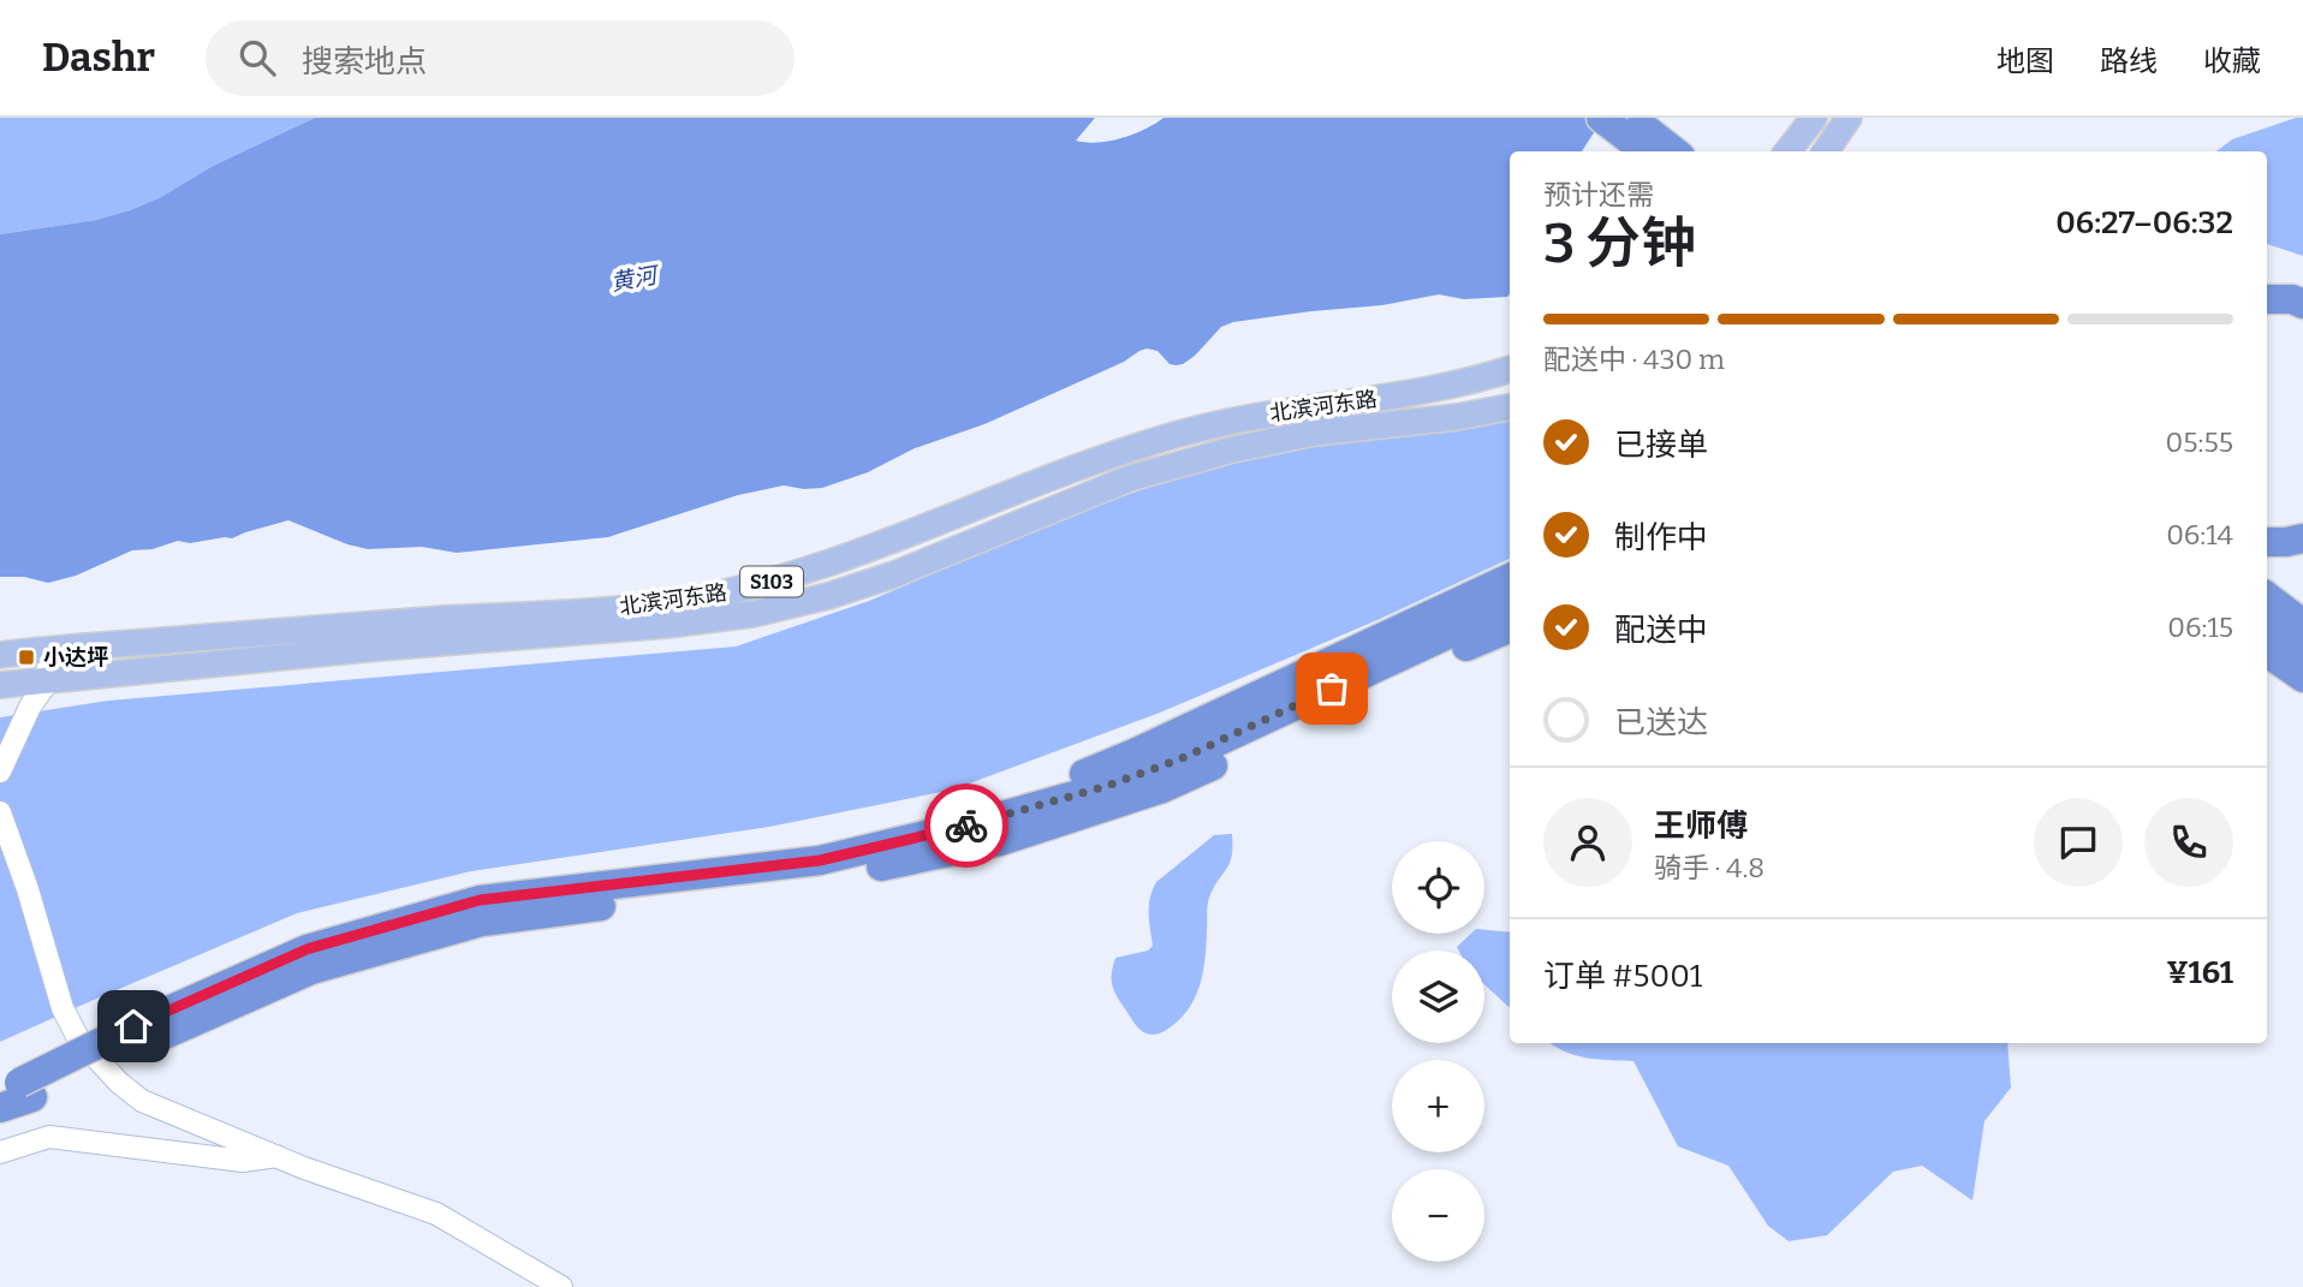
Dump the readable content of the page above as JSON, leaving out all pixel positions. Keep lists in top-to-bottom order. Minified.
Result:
{"streets":{"main road":["北滨河东路","S103"]},"water":["黄河"],"places":{"transit":["小达坪"]},"page":{"header":"Dashr","search":"搜索地点","nav":["地图","路线","收藏"],"heading":["3 分钟","预计还需","06:27–06:32"],"panel":["王师傅","骑手 · 4.8","订单 #5001","¥161"],"bar":"配送中 · 430 m","list":[["已接单","05:55"],["制作中","06:14"],["配送中","06:15"],"已送达"],"map_buttons":["+","−"]}}
